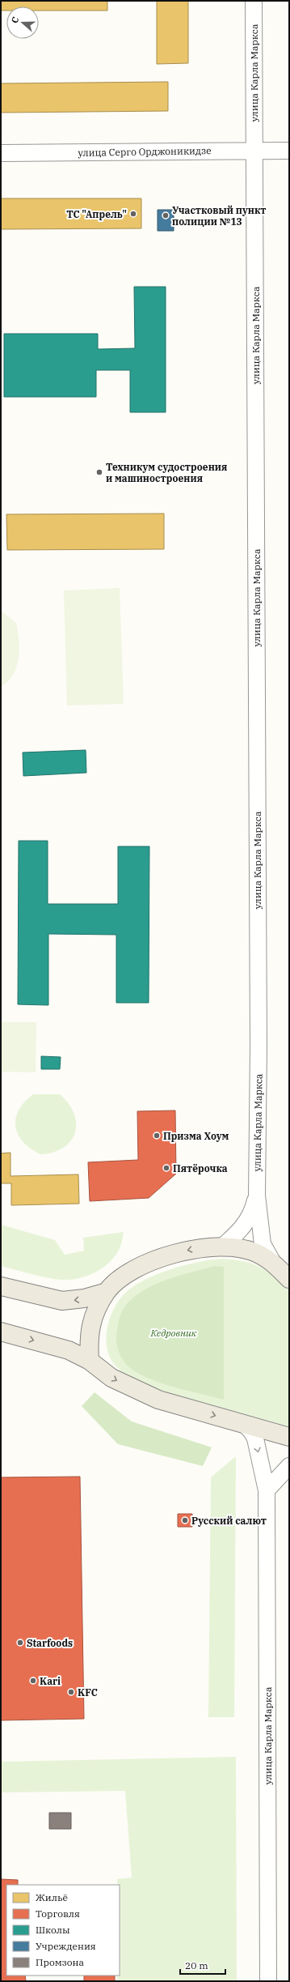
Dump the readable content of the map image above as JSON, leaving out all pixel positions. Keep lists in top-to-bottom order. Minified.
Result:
{"streets":{"street":["улица Карла Маркса","улица Серго Орджоникидзе"]},"crossings":[["улица Карла Маркса","улица Серго Орджоникидзе"]],"parks":["Кедровник"],"places":["ТС \"Апрель\"","Участковый пункт полиции №13","Техникум судостроения и машиностроения","Призма Хоум","Пятёрочка","Русский салют","Starfoods","Kari","KFC"],"legend":["Жильё","Торговля","Школы","Учреждения","Промзона"],"scale_bar":"20 m","north":"left"}
